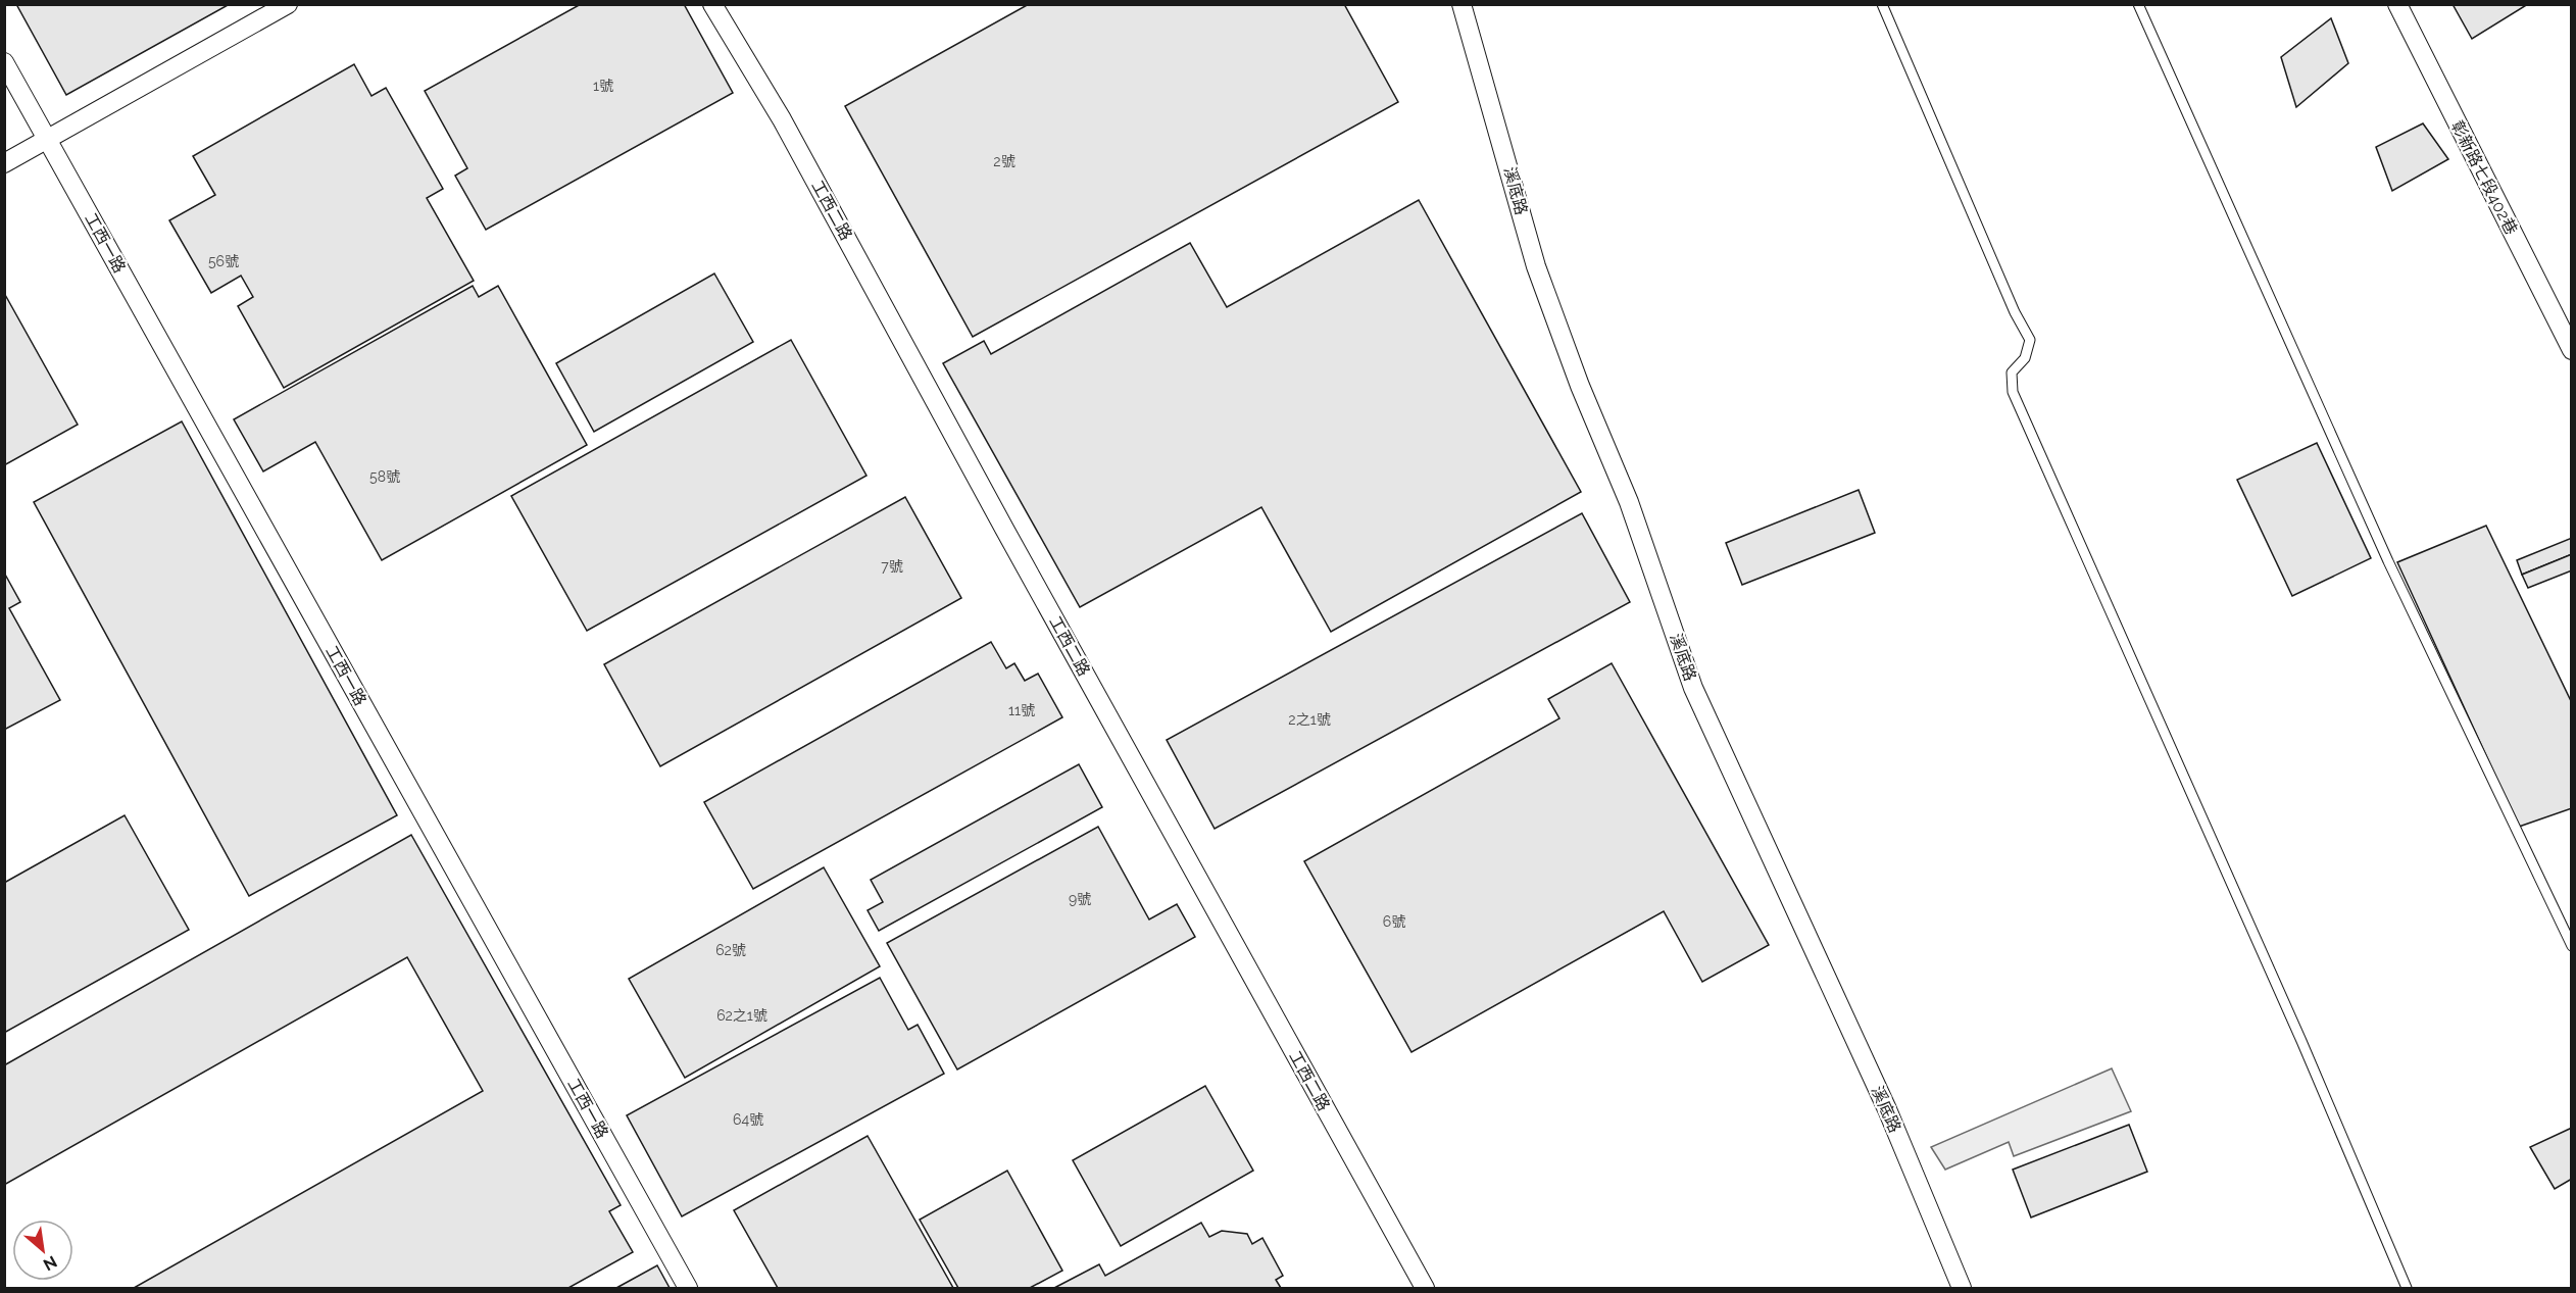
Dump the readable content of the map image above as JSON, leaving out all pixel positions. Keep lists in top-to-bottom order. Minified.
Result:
{"streets":{"street":["彰新路七段402巷","溪底路","工西二路","工西一路"]},"house_numbers":["1號","2號","56號","58號","7號","11號","2之1號","9號","6號","62號","62之1號","64號"],"north":"bottom right"}
